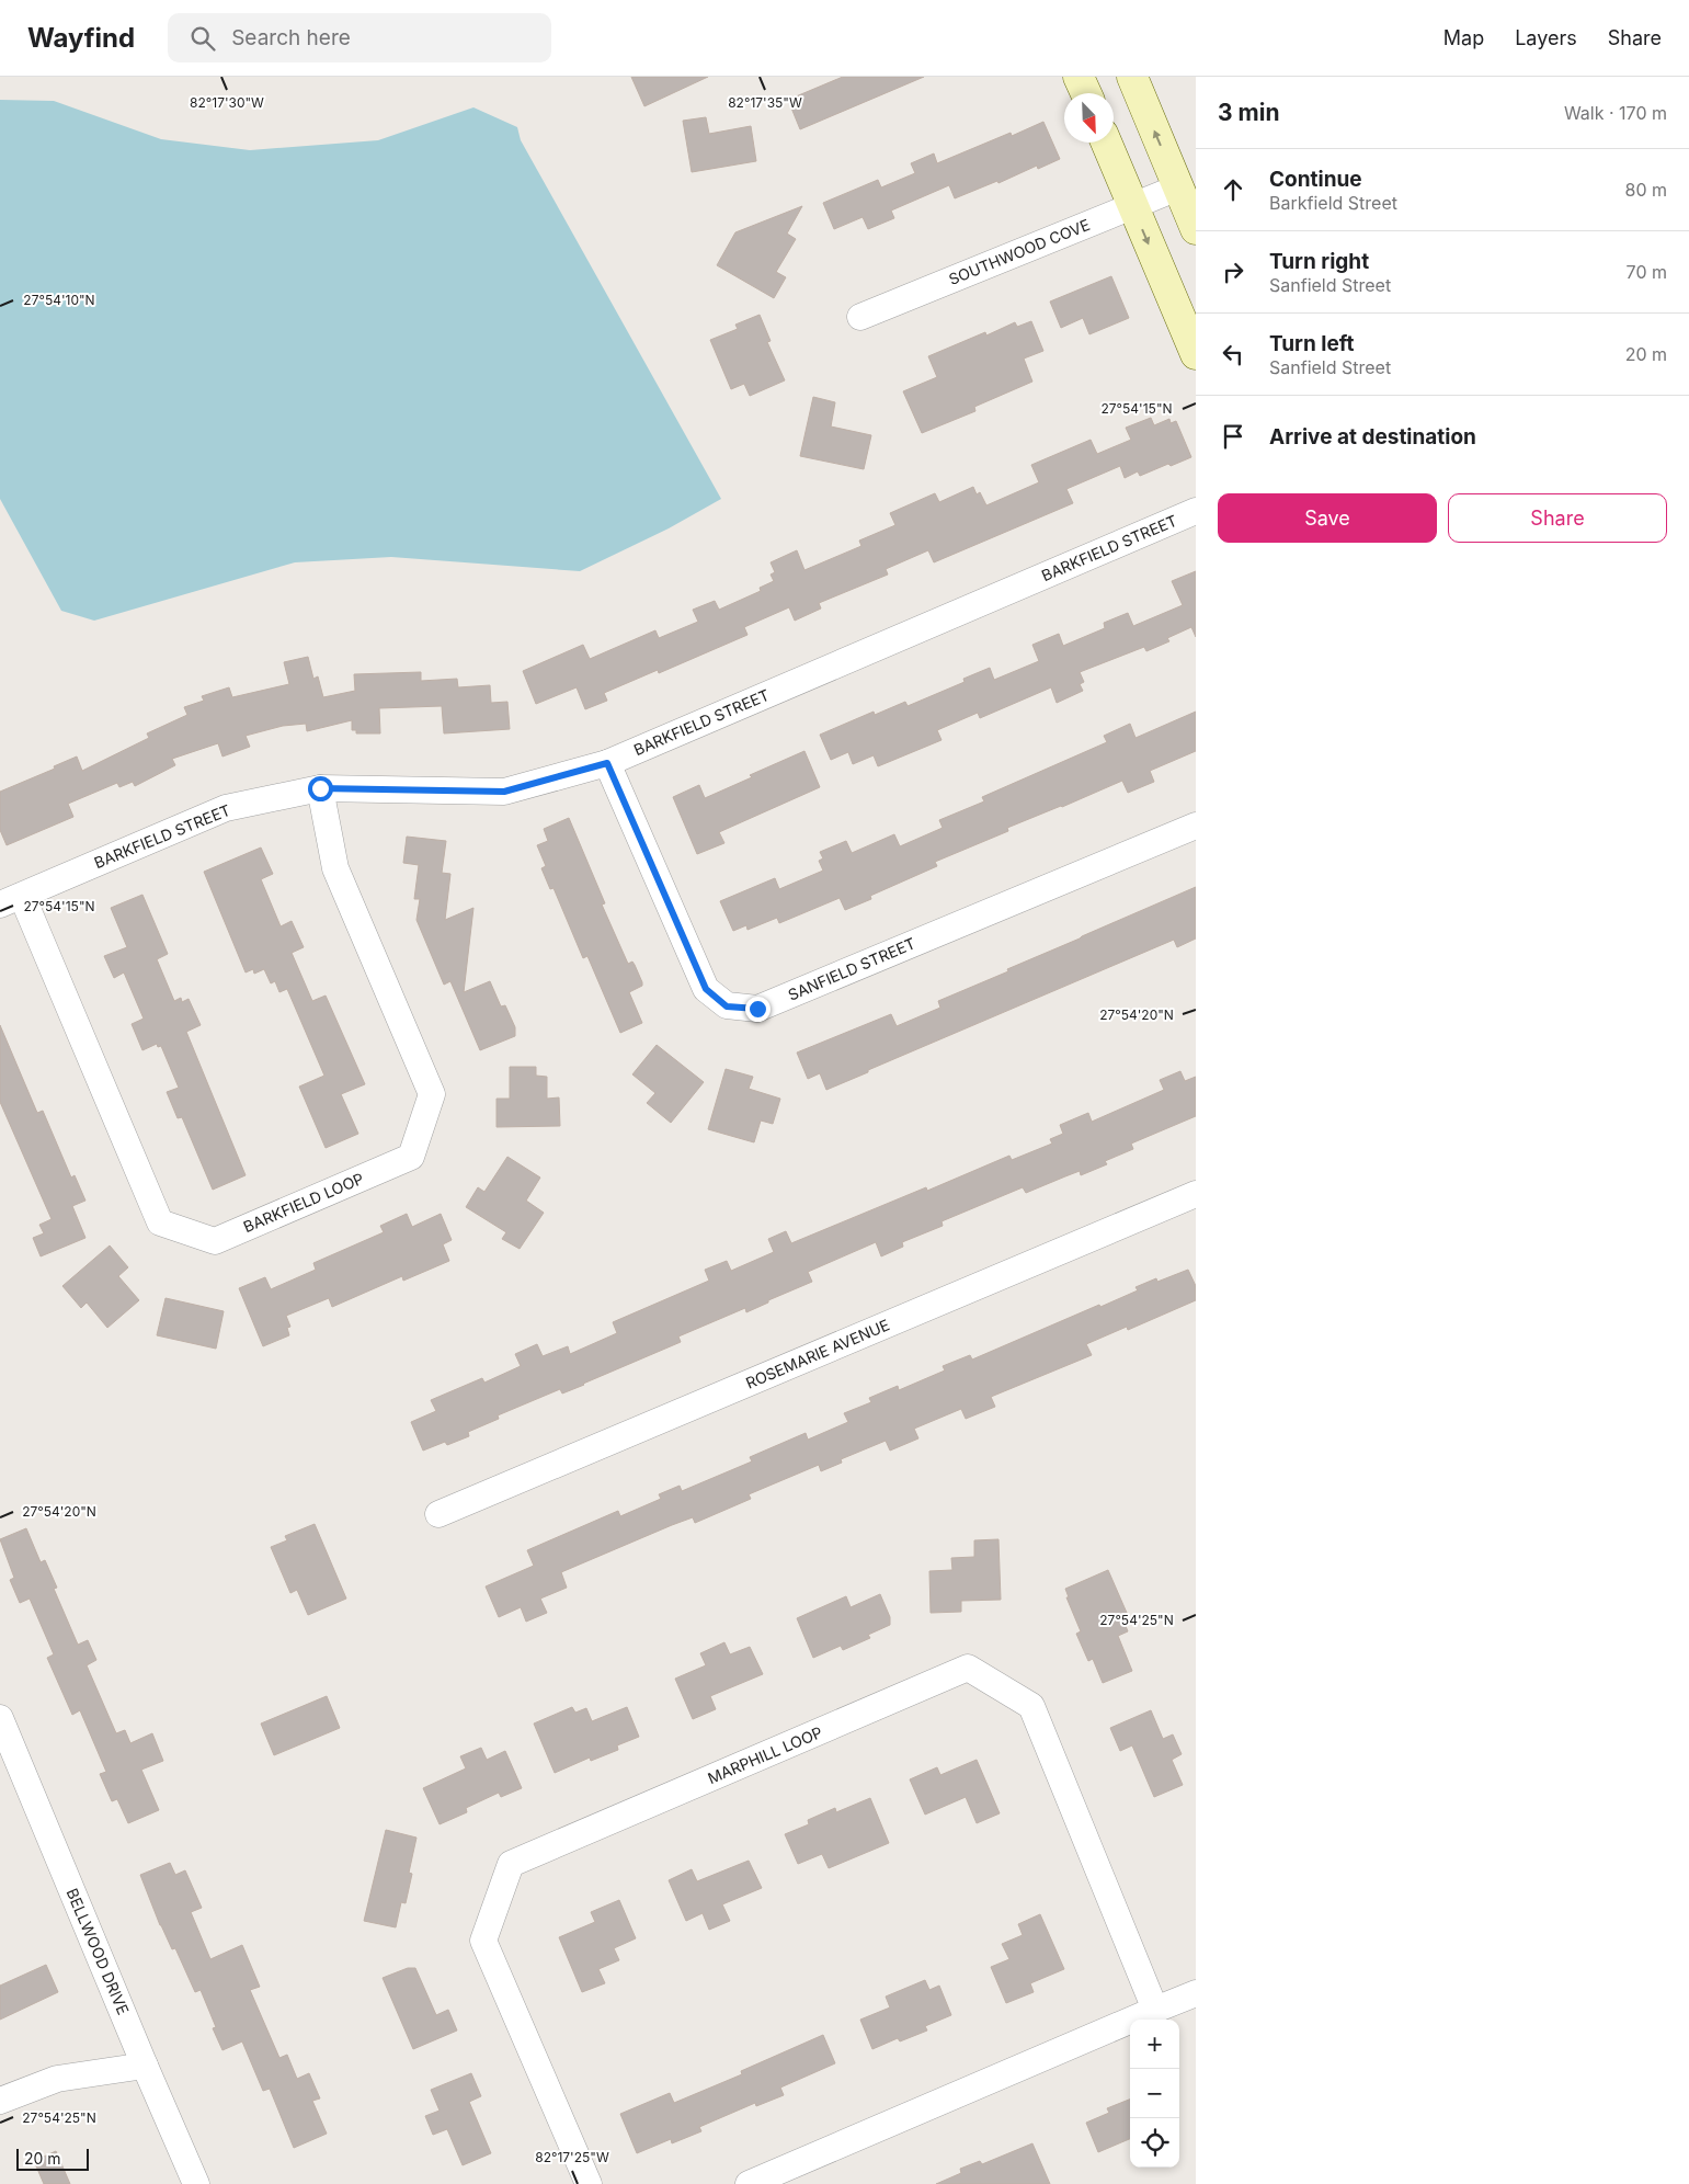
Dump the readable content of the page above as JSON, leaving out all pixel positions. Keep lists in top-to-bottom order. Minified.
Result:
{"streets":{"street":["SOUTHWOOD COVE","BARKFIELD STREET","SANFIELD STREET","BARKFIELD LOOP","ROSEMARIE AVENUE","MARPHILL LOOP","BELLWOOD DRIVE"]},"crossings":[["BARKFIELD STREET","SANFIELD STREET"],["BARKFIELD STREET","BARKFIELD LOOP"]],"scale_bar":"20 m","north":"bottom right","page":{"header":"Wayfind","search":"Search here","nav":["Map","Layers","Share"],"heading":["3 min","Walk · 170 m"],"list":[["Continue","Barkfield Street","80 m"],["Turn right","Sanfield Street","70 m"],["Turn left","Sanfield Street","20 m"],"Arrive at destination"],"buttons":["Save","Share"],"map_buttons":["+","−"],"scale":"20 m"},"coordinates":["82°17'30\"W","82°17'35\"W","27°54'10\"N","27°54'15\"N","27°54'20\"N","27°54'25\"N","82°17'25\"W"]}
